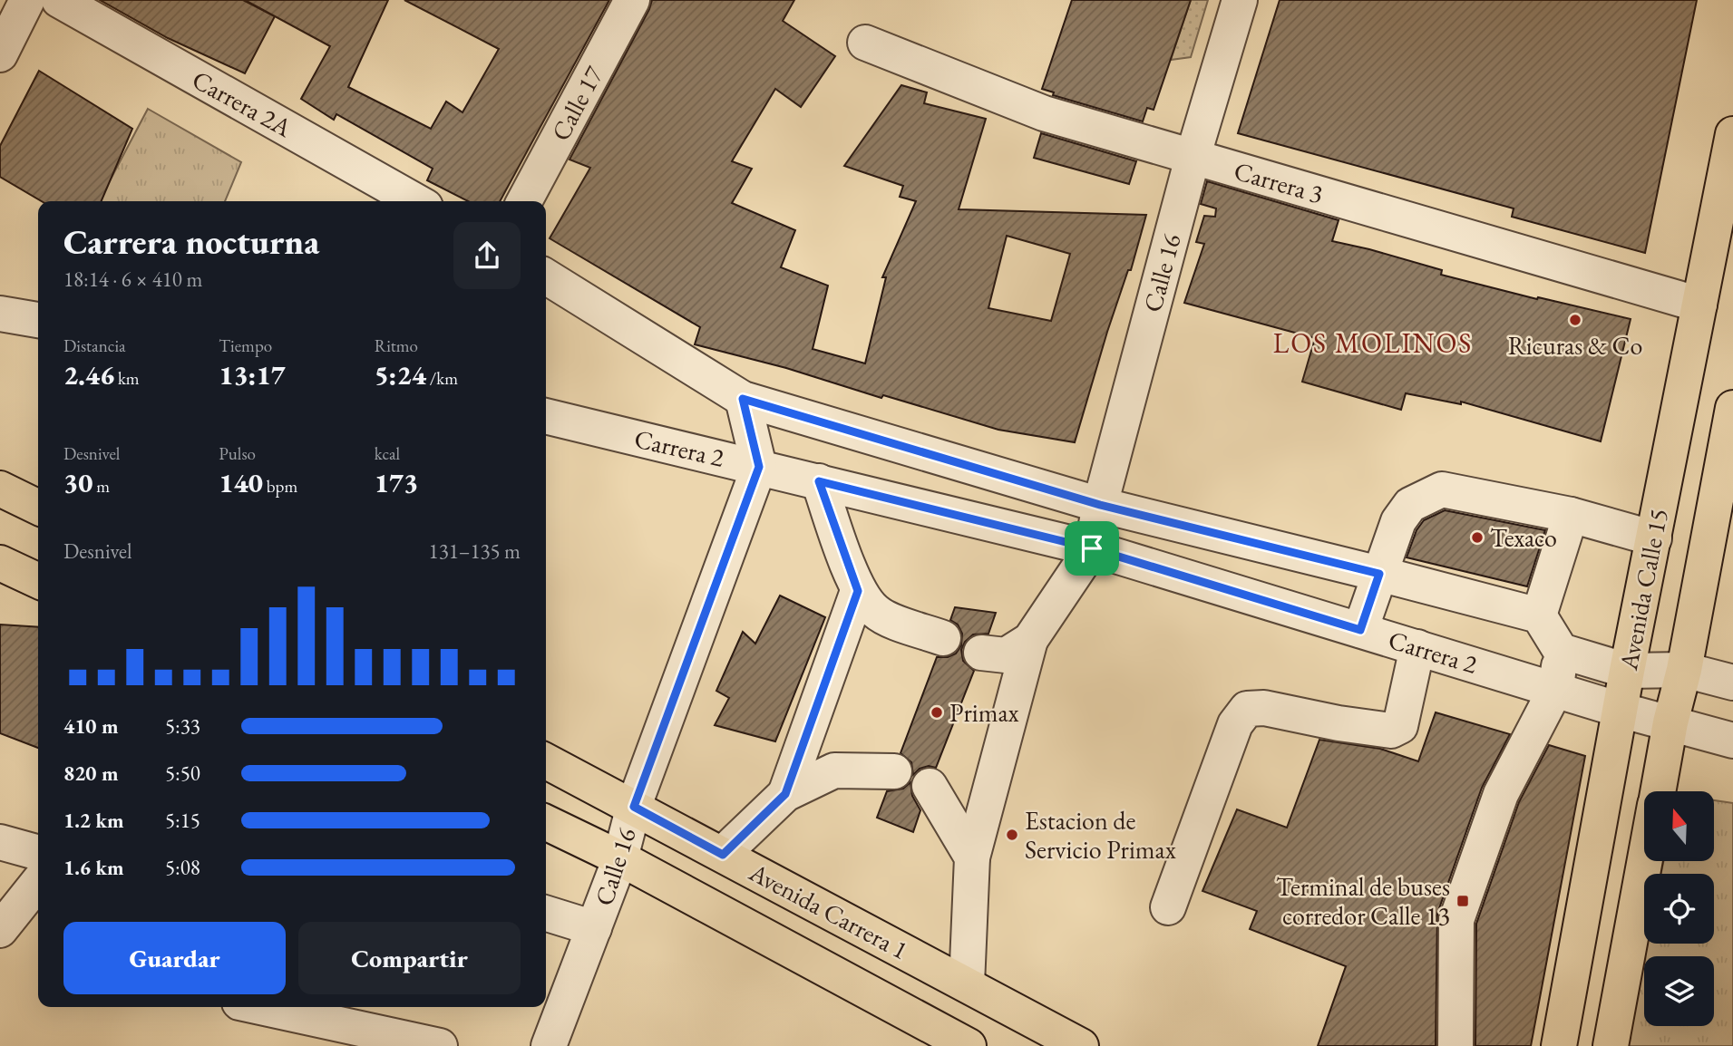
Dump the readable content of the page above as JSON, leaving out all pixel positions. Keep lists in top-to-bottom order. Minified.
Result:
{"streets":{"main road":["Avenida Calle 15","Avenida Carrera 1"],"street":["Carrera 2A","Calle 17","Carrera 3","Calle 16","Carrera 2"]},"crossings":[["Carrera 3","Calle 16"],["Carrera 3","Avenida Calle 15"],["Calle 16","Carrera 2"],["Calle 16","Avenida Carrera 1"],["Carrera 2","Avenida Calle 15"]],"districts":["LOS MOLINOS"],"places":{"other":["Ricuras & Co","Texaco","Primax","Estacion de Servicio Primax"],"transit":["Terminal de buses corredor Calle 13"]},"north":"top","page":{"heading":["Carrera nocturna","18:14 · 6 × 410 m"],"stats":[["Distancia","2.46 km"],["Tiempo","13:17"],["Ritmo","5:24 /km"],["Desnivel","30 m"],["Pulso","140 bpm"],["kcal","173"]],"chart":["Desnivel","131–135 m"],"list":[{"name":"410 m","note":"5:33"},{"name":"820 m","note":"5:50"},{"name":"1.2 km","note":"5:15"},{"name":"1.6 km","note":"5:08"}],"buttons":["Guardar","Compartir"]}}
